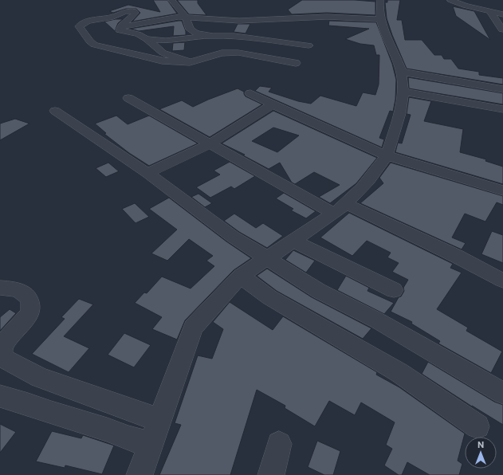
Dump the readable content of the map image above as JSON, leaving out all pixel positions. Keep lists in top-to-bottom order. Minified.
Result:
{"north":"top"}
